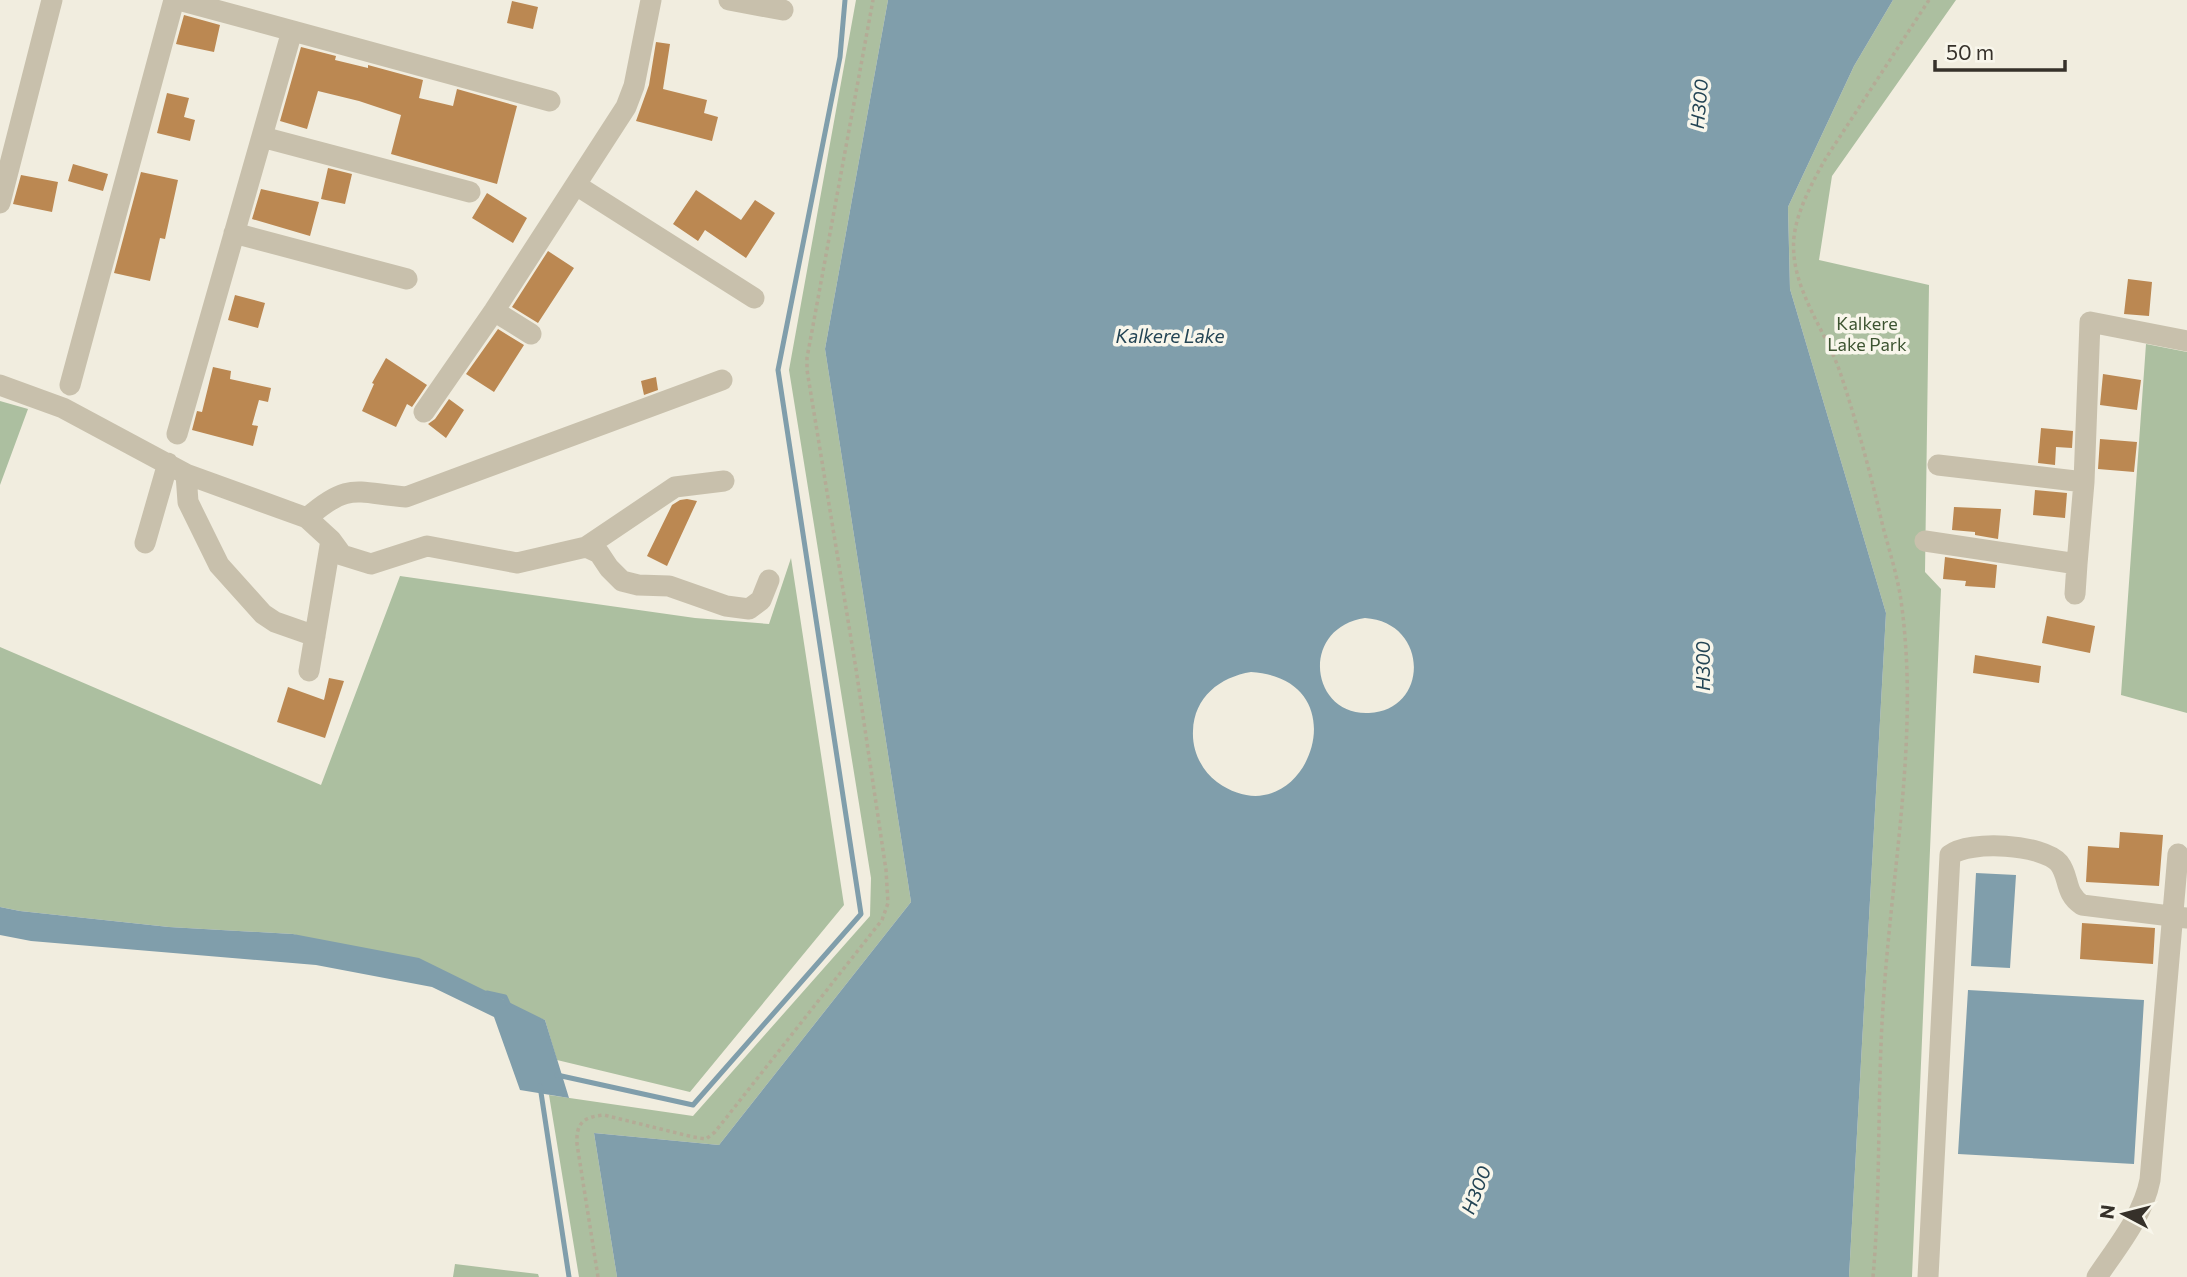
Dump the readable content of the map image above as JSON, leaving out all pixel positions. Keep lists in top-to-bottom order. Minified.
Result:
{"water":["H300","Kalkere Lake"],"parks":["Kalkere Lake Park"],"scale_bar":"50 m","north":"left"}
